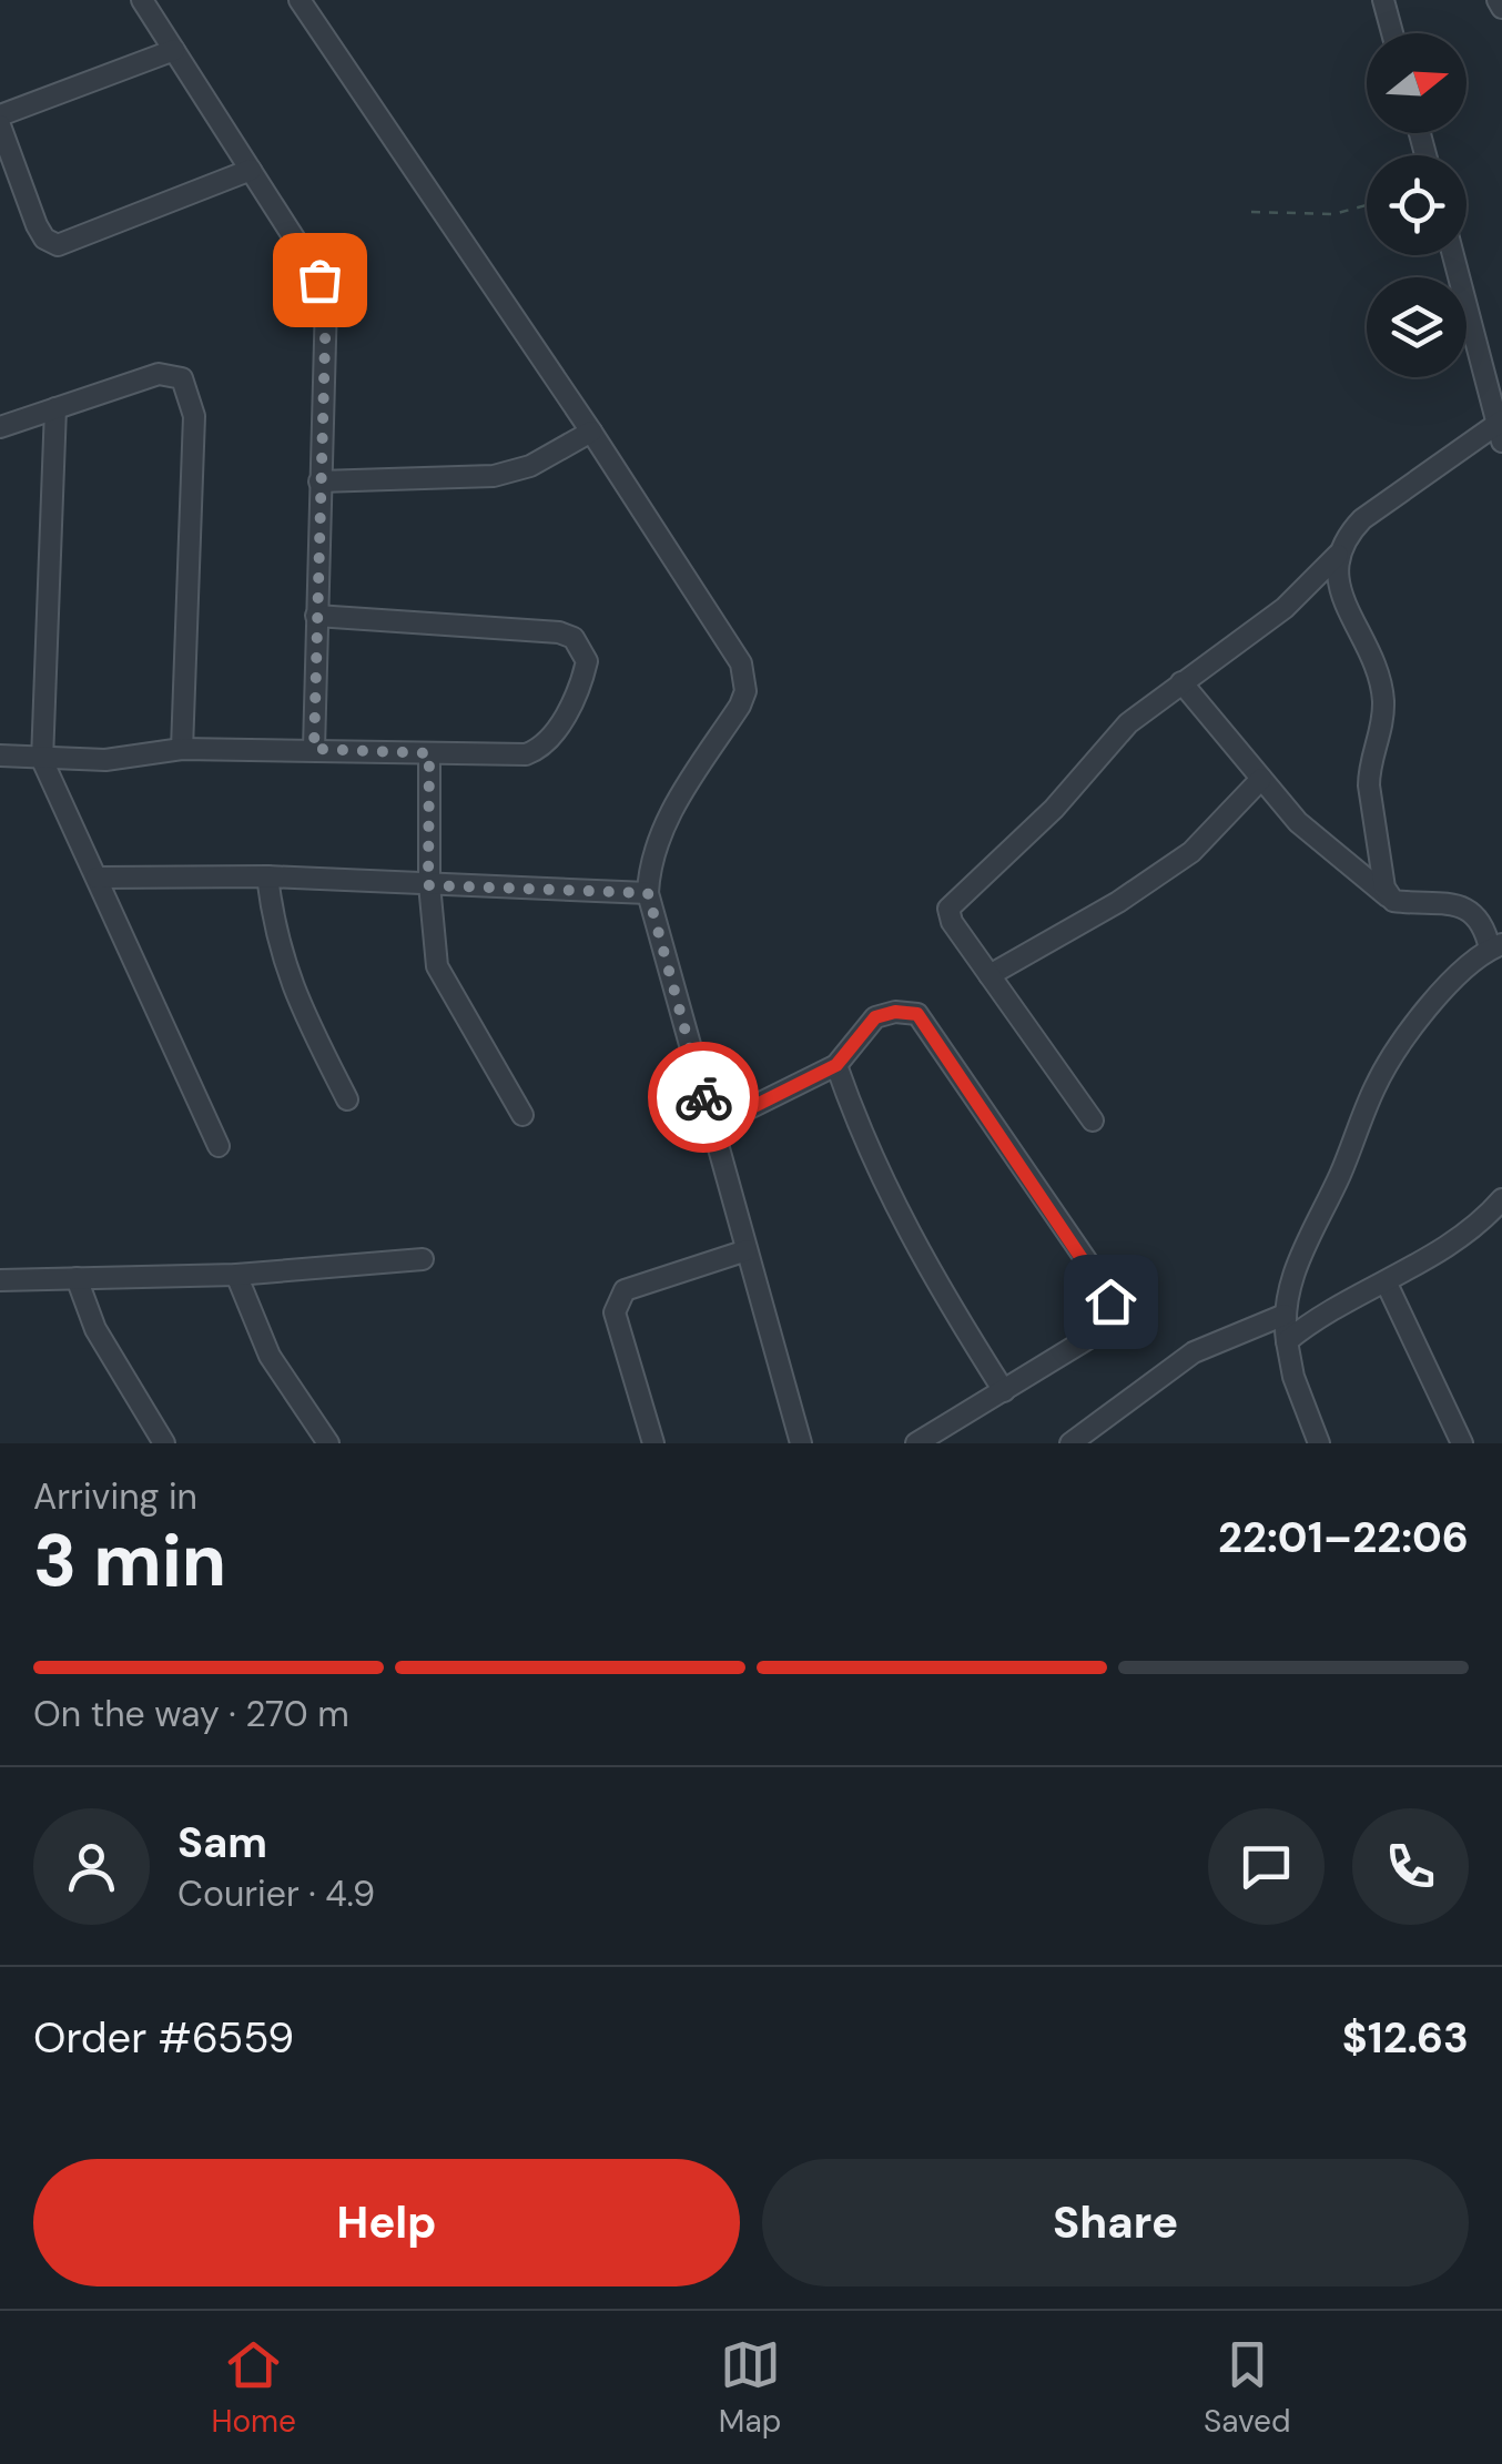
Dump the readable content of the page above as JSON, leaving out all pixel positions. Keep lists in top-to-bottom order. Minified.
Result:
{"north":"right","page":{"heading":["3 min","Arriving in","22:01–22:06"],"panel":["Sam","Courier · 4.9","Order #6559","$12.63"],"bar":"On the way · 270 m","buttons":["Help","Share"],"tabs":["Home","Map","Saved"]}}
